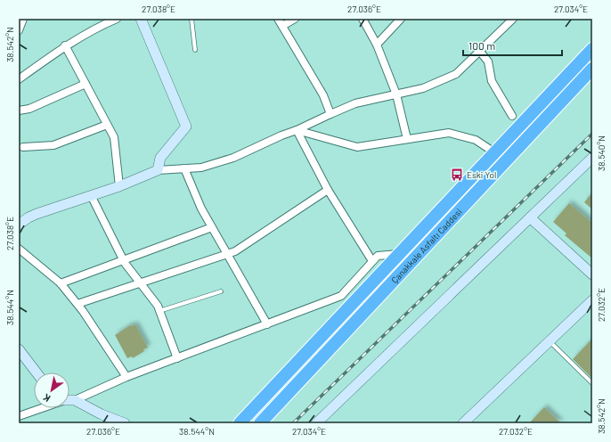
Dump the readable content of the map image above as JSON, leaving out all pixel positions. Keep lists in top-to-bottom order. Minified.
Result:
{"streets":{"highway":["Çanakkale Asfaltı Caddesi"]},"places":{"bus stop":["Eski Yol"]},"scale_bar":"100 m","north":"bottom left","coordinates":["27.038°E","27.036°E","27.034°E","38.542°N","38.540°N","27.032°E","38.544°N"]}
